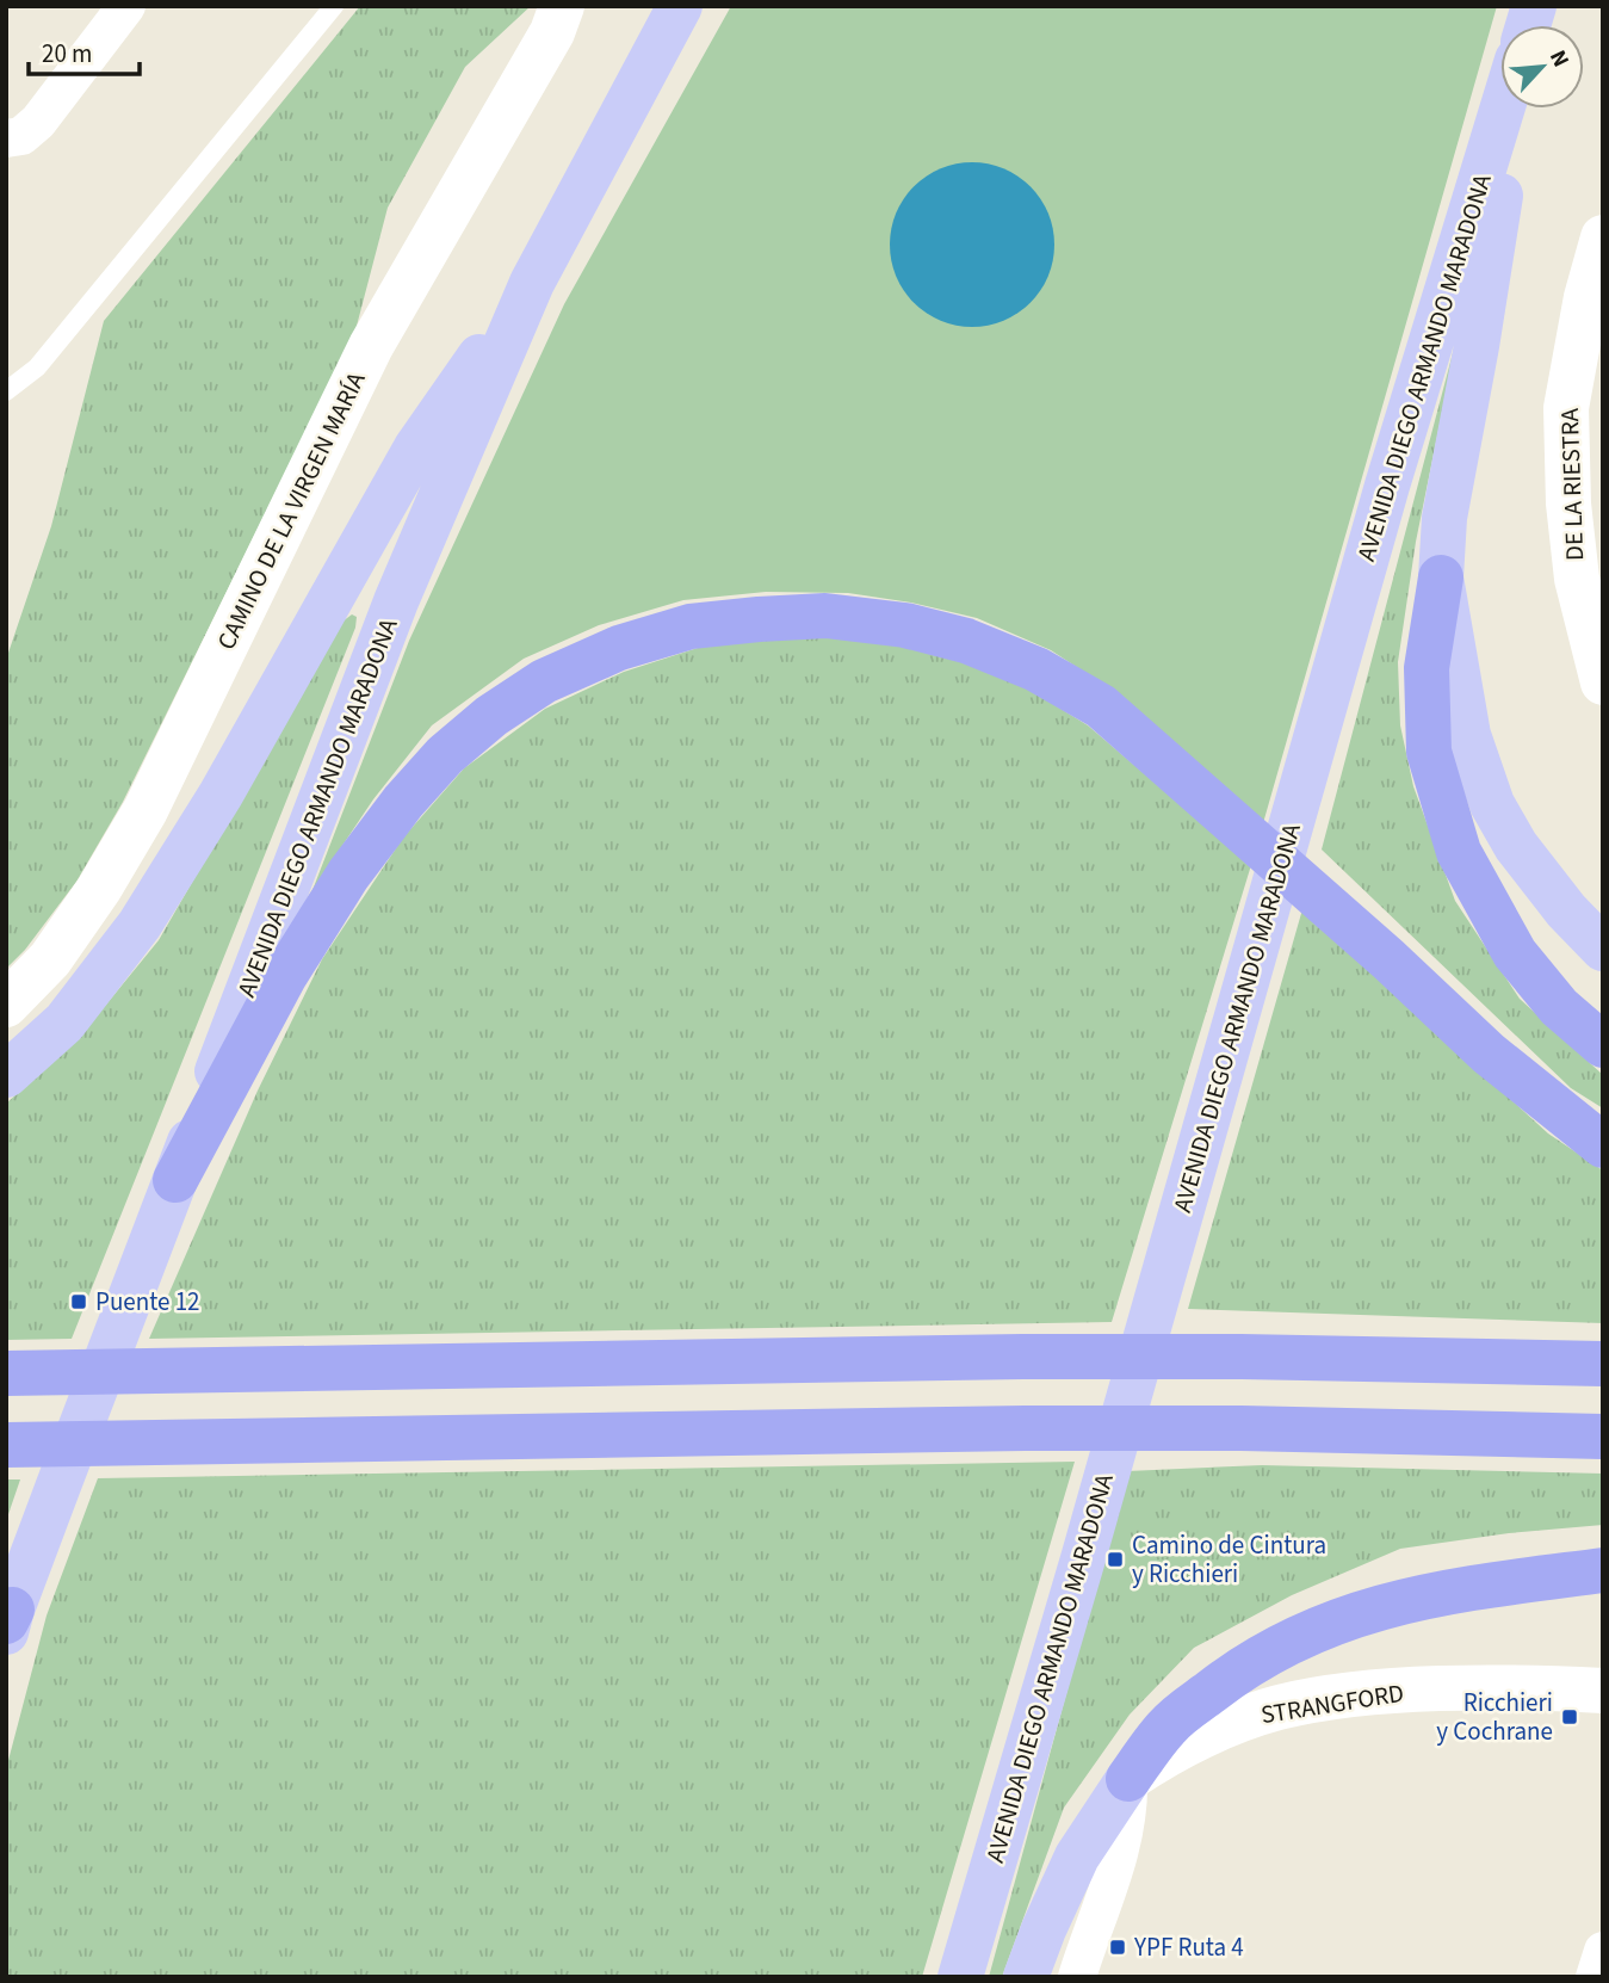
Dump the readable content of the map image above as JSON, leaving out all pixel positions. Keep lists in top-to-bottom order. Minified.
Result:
{"streets":{"main road":["AVENIDA DIEGO ARMANDO MARADONA"],"street":["DE LA RIESTRA","CAMINO DE LA VIRGEN MARÍA","STRANGFORD"]},"places":{"transit":["Puente 12","Camino de Cintura y Ricchieri","Ricchieri y Cochrane","YPF Ruta 4"]},"scale_bar":"20 m","north":"top right"}
